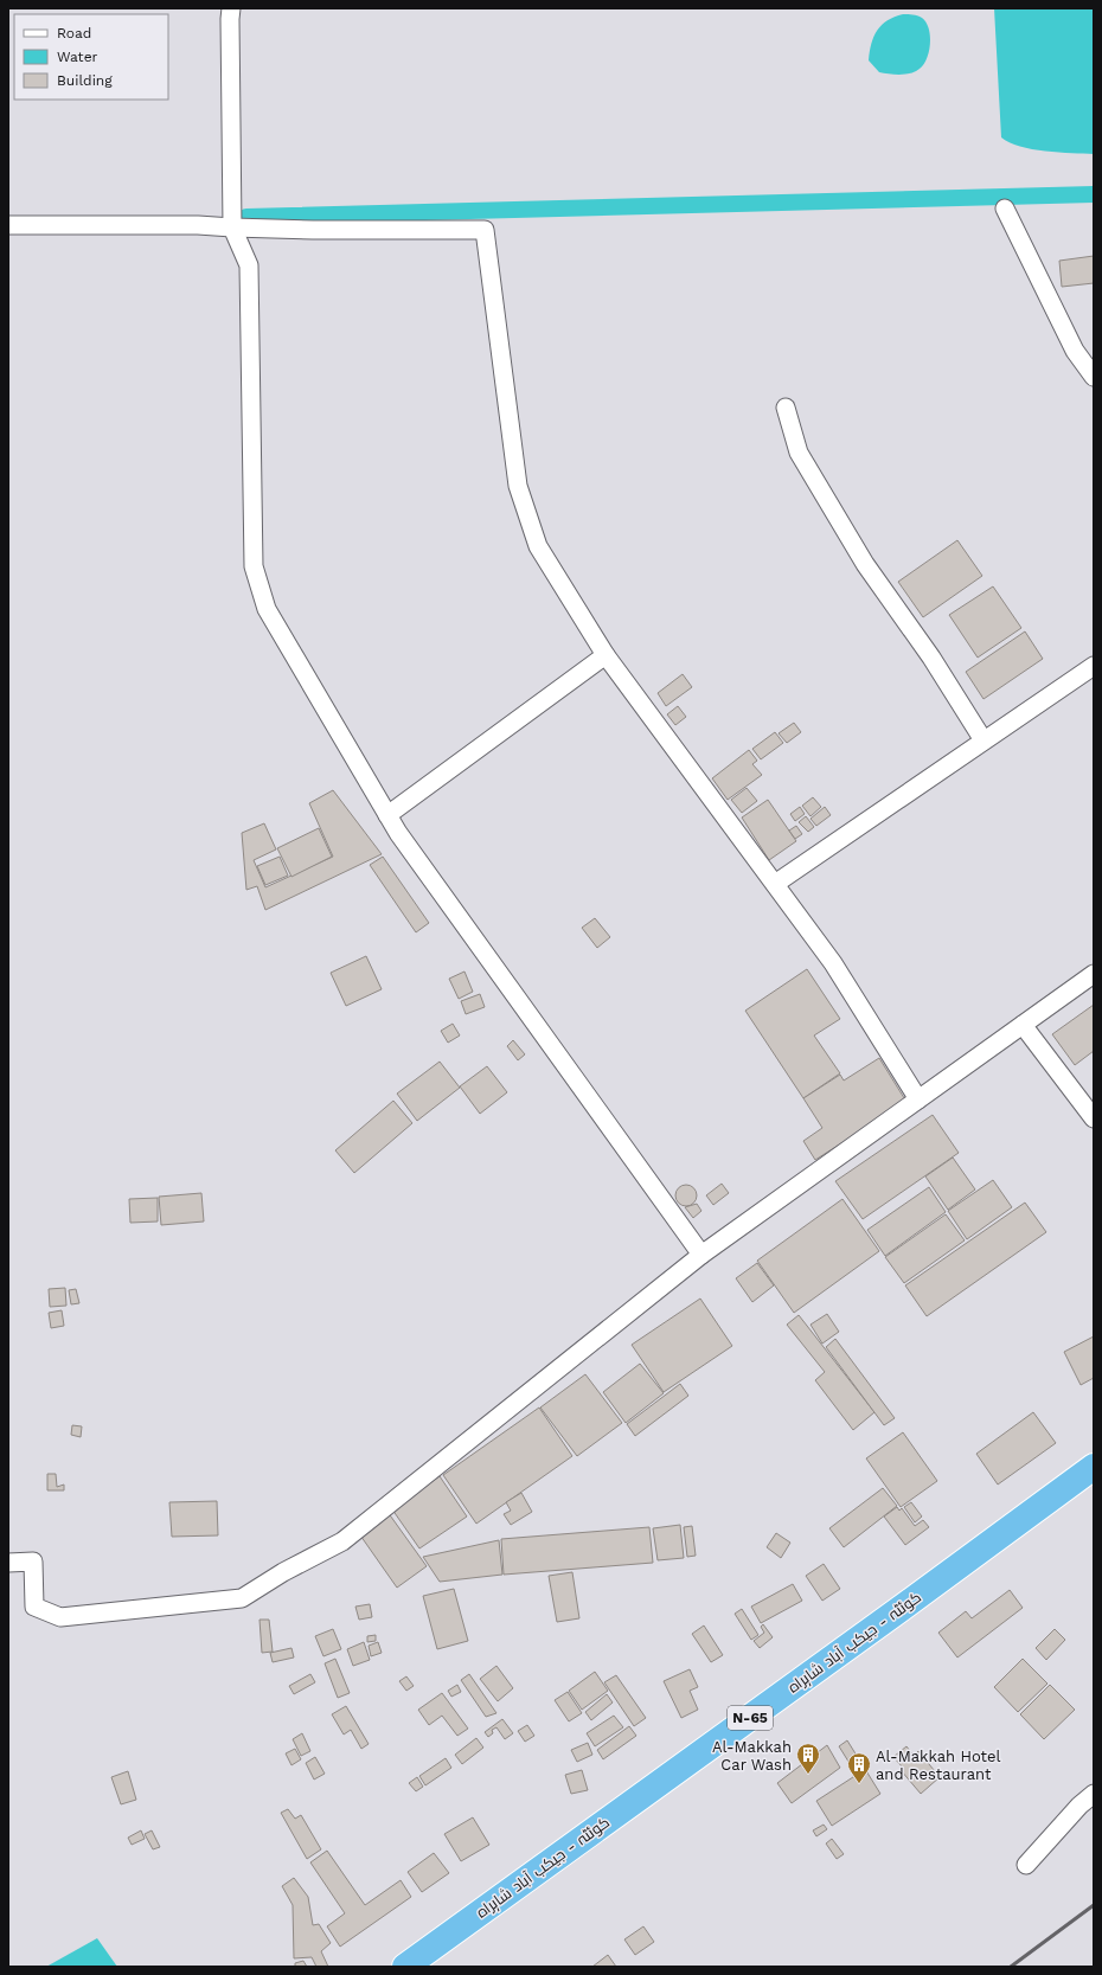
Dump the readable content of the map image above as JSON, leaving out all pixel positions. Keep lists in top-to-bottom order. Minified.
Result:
{"streets":{"highway":["کوئٹہ - جیکب آباد شاہراہ","N-65"]},"places":{"building":["Al-Makkah Car Wash","Al-Makkah Hotel and Restaurant"]},"legend":["Road","Water","Building"]}
